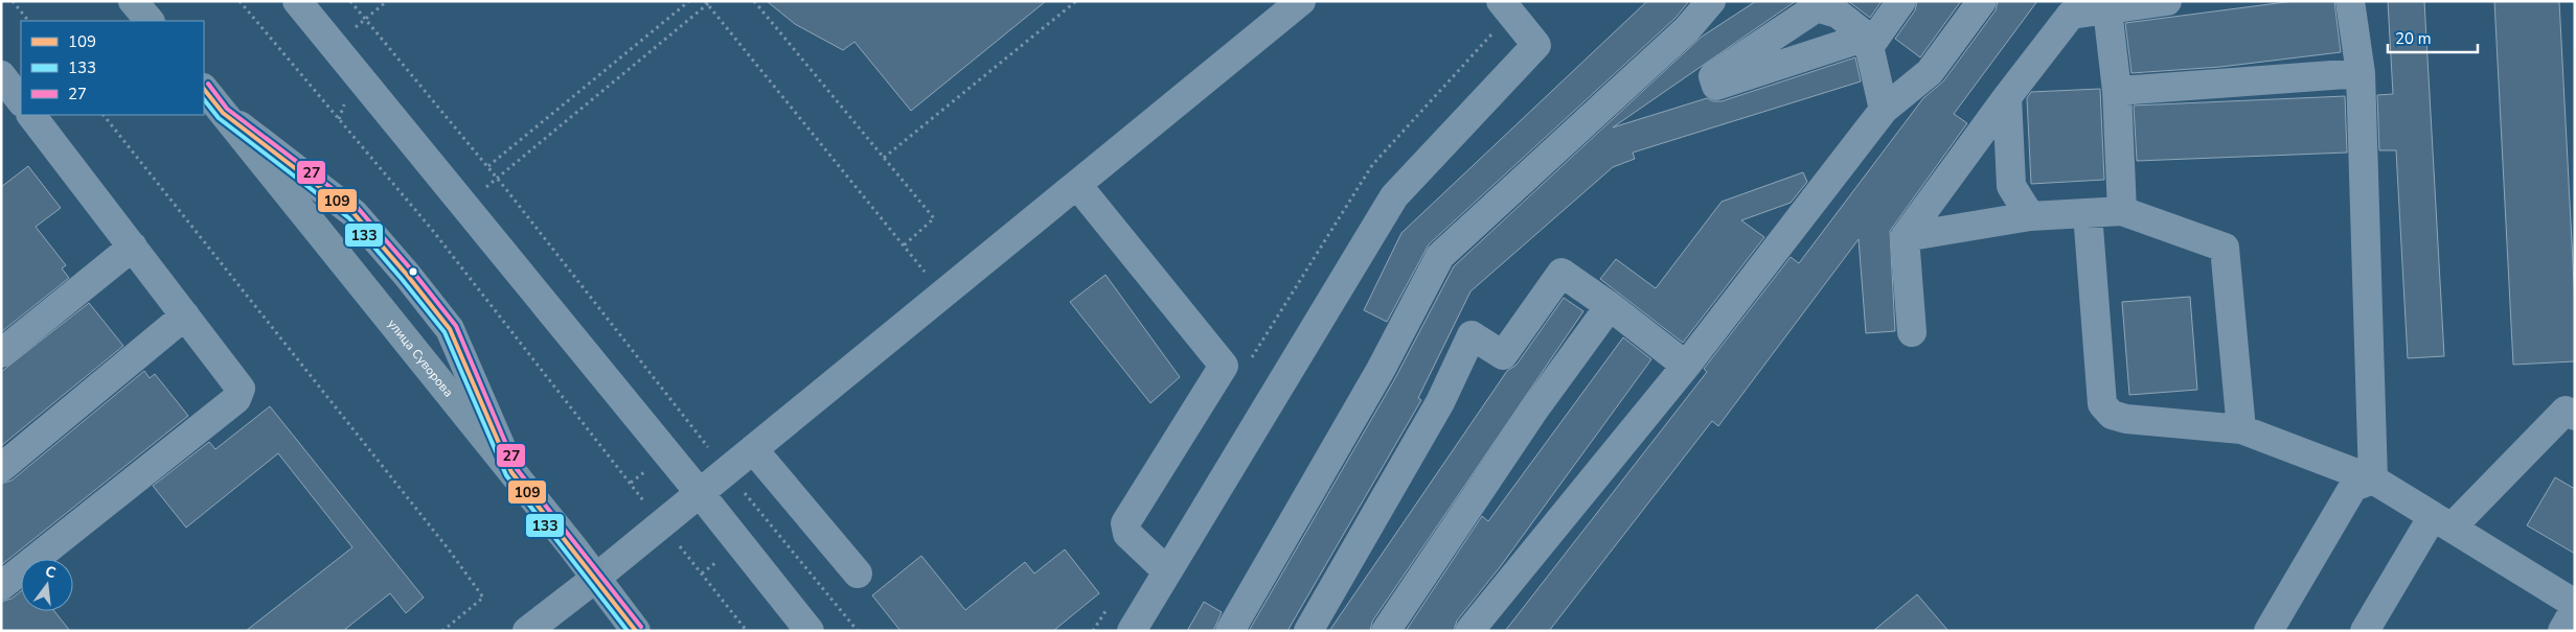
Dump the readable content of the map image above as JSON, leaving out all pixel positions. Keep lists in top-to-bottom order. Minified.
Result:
{"streets":{"main road":["улица Суворова"]},"lines":["transit line 27","transit line 109","transit line 133"],"legend":["109","133","27"],"scale_bar":"20 m","north":"top"}
